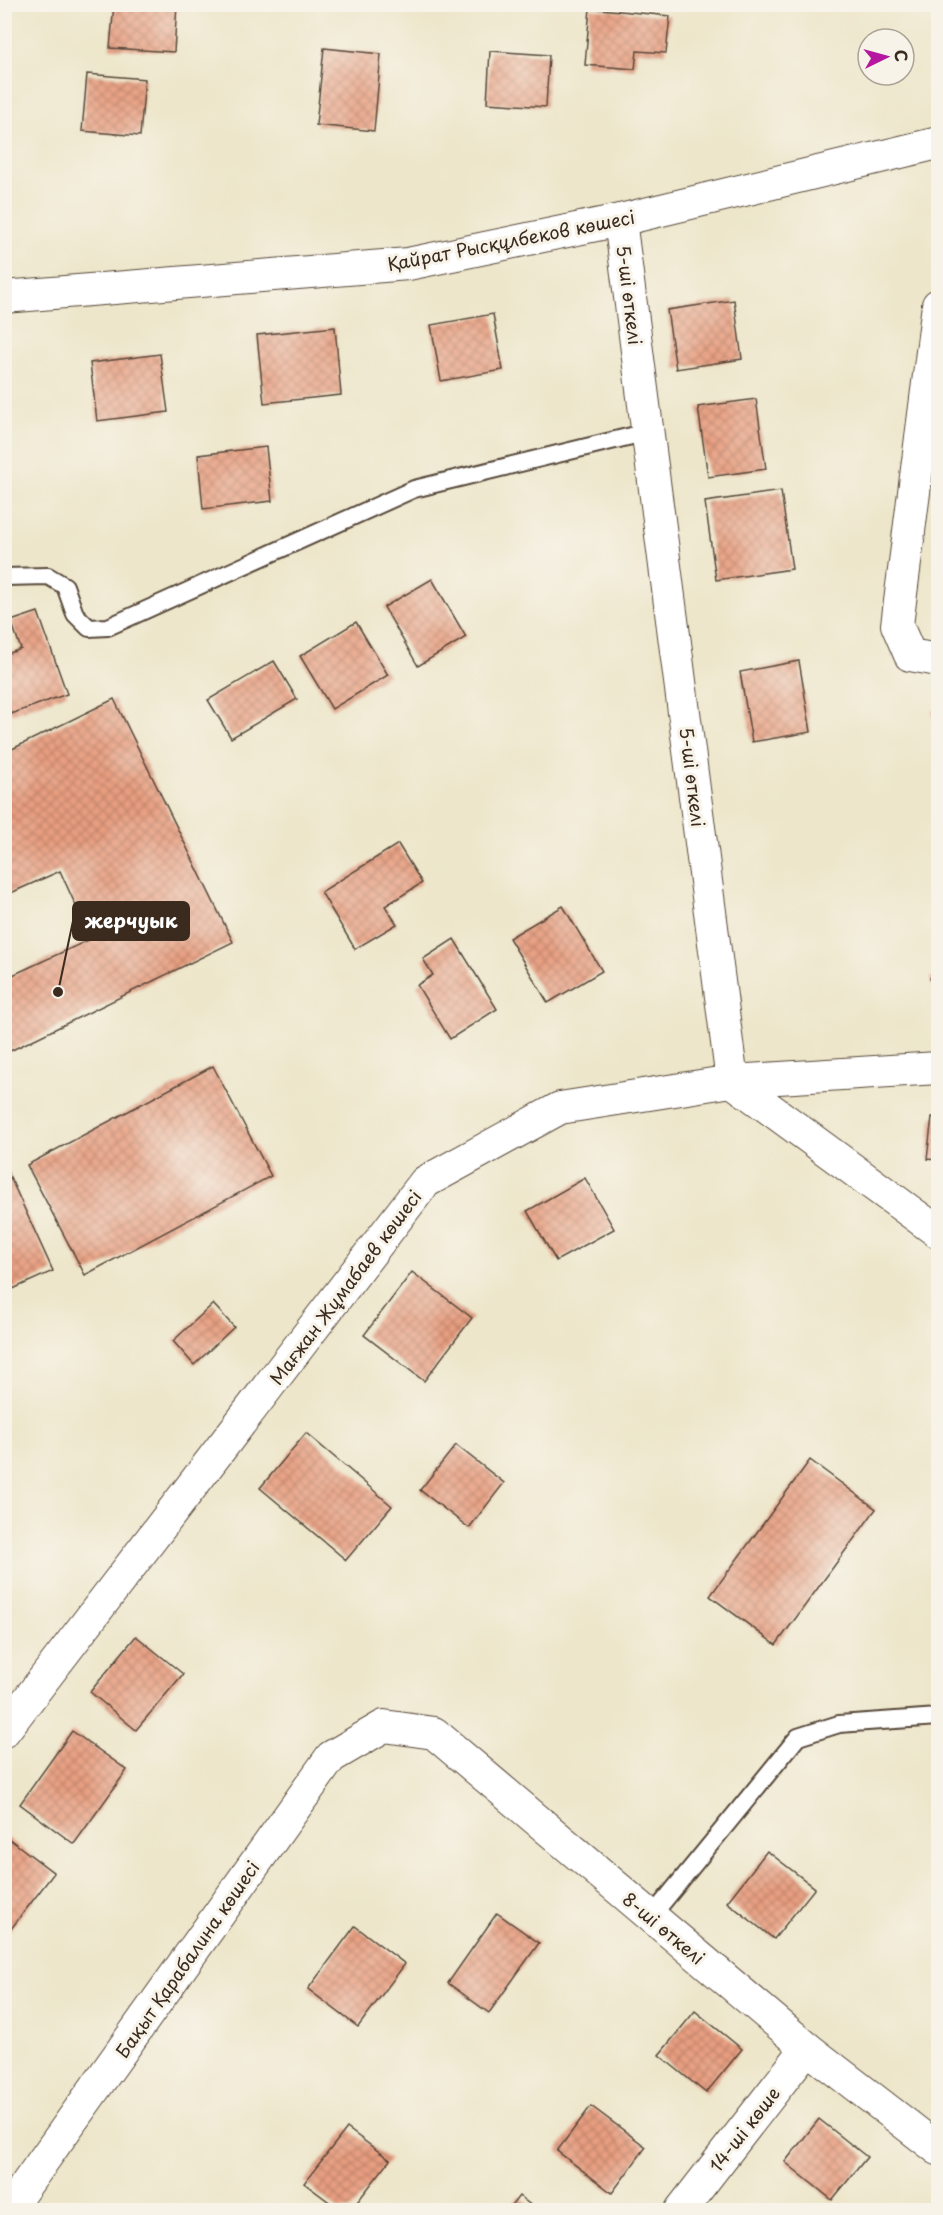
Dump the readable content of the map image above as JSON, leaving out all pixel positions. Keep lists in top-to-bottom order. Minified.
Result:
{"streets":{"street":["Қайрат Рысқұлбеков көшесі","5-ші өткелі","Мағжан Жұмабаев көшесі","8-ші өткелі","Бақыт Қарабалина көшесі","14-ші көше"]},"crossings":[["Қайрат Рысқұлбеков көшесі","5-ші өткелі"],["5-ші өткелі","Мағжан Жұмабаев көшесі"],["8-ші өткелі","Бақыт Қарабалина көшесі"],["8-ші өткелі","14-ші көше"]],"places":["жерчуык"],"north":"right"}
